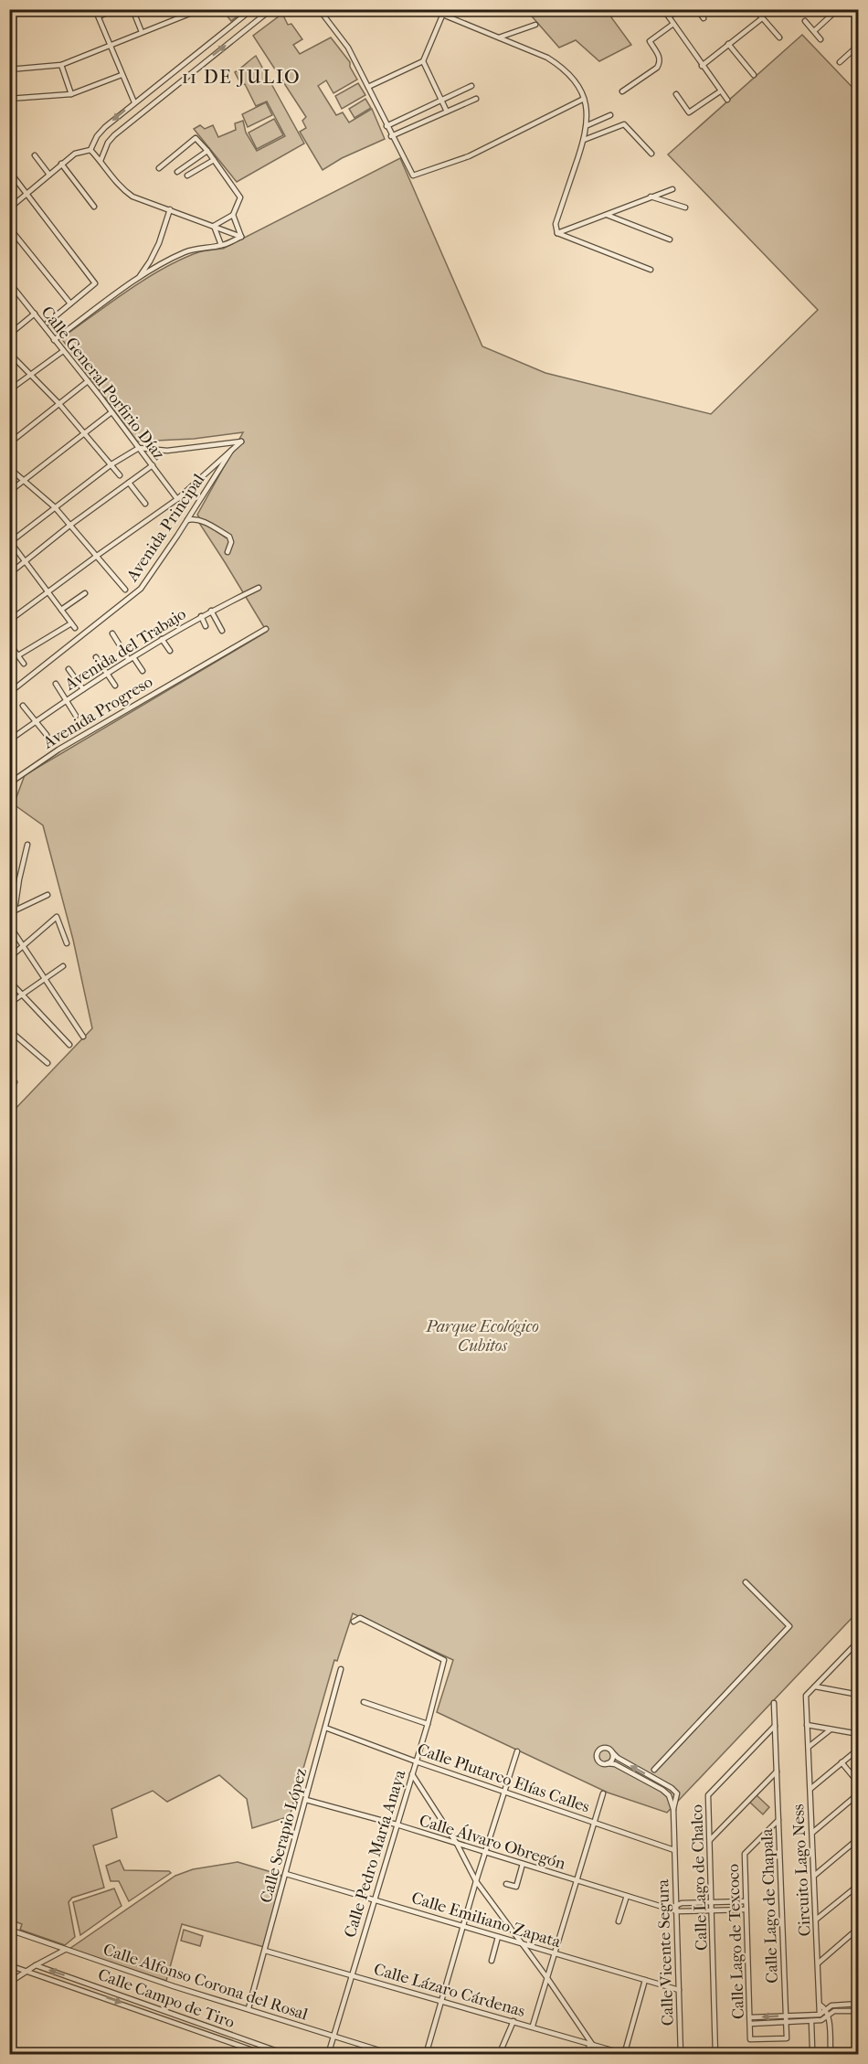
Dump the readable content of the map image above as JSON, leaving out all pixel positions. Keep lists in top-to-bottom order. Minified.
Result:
{"streets":{"street":["Calle General Porfirio Díaz","Avenida Principal","Avenida del Trabajo","Avenida Progreso","Calle Plutarco Elías Calles","Calle Serapio López","Calle Álvaro Obregón","Calle Pedro María Anaya","Circuito Lago Ness","Calle Lago de Chalco","Calle Lago de Chapala","Calle Emiliano Zapata","Calle Lago de Texcoco","Calle Vicente Segura","Calle Alfonso Corona del Rosal","Calle Lázaro Cárdenas","Calle Campo de Tiro"]},"crossings":[["Calle Plutarco Elías Calles","Calle Serapio López"],["Calle Plutarco Elías Calles","Calle Pedro María Anaya"],["Calle Plutarco Elías Calles","Calle Vicente Segura"],["Calle Serapio López","Calle Álvaro Obregón"],["Calle Serapio López","Calle Emiliano Zapata"],["Calle Serapio López","Calle Alfonso Corona del Rosal"],["Calle Serapio López","Calle Lázaro Cárdenas"],["Calle Álvaro Obregón","Calle Pedro María Anaya"],["Calle Álvaro Obregón","Calle Vicente Segura"],["Calle Pedro María Anaya","Calle Emiliano Zapata"],["Calle Pedro María Anaya","Calle Alfonso Corona del Rosal"],["Calle Pedro María Anaya","Calle Lázaro Cárdenas"],["Calle Lago de Chalco","Calle Lago de Chapala"],["Calle Lago de Chapala","Calle Lago de Texcoco"],["Calle Emiliano Zapata","Calle Vicente Segura"]],"districts":["11 DE JULIO"],"parks":["Parque Ecológico Cubitos"]}
